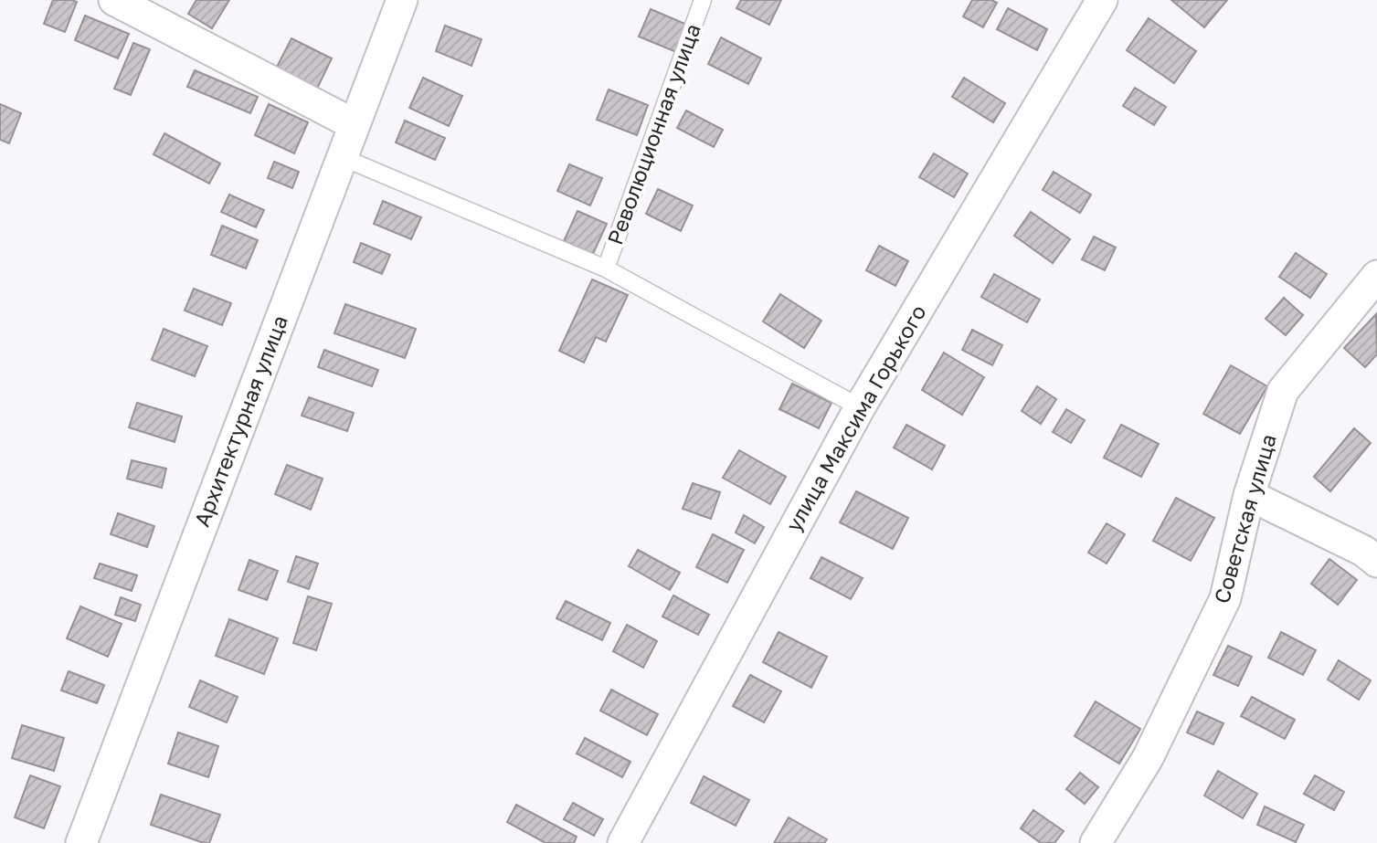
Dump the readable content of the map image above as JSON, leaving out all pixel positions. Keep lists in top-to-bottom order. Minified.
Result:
{"streets":{"street":["улица Максима Горького","Архитектурная улица","Советская улица"],"lane":["Революционная улица"]}}
